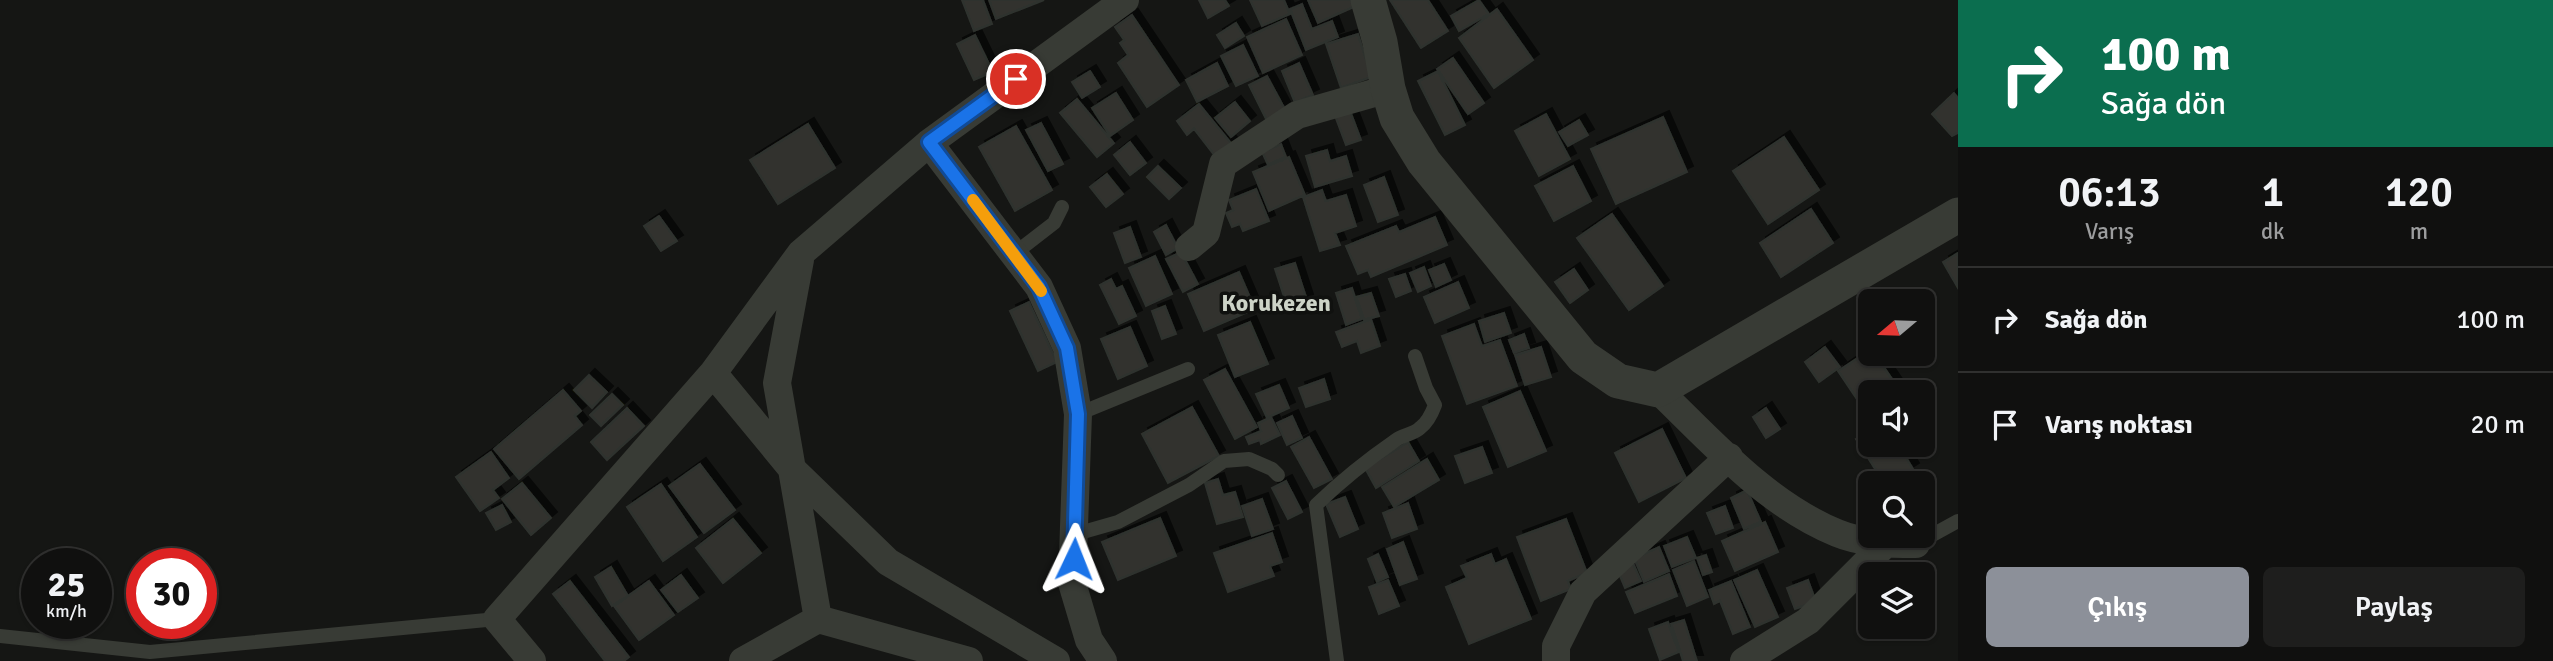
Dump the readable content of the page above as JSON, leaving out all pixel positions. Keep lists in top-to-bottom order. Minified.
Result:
{"districts":["Korukezen"],"north":"left","page":{"turn":["100 m","Sağa dön"],"eta":["06:13","Varış","1","dk","120","m"],"list":[{"name":"Sağa dön","value":"100 m"},{"name":"Varış noktası","value":"20 m"}],"speed":"25 km/h","limit":"30","buttons":["Çıkış","Paylaş"]}}
